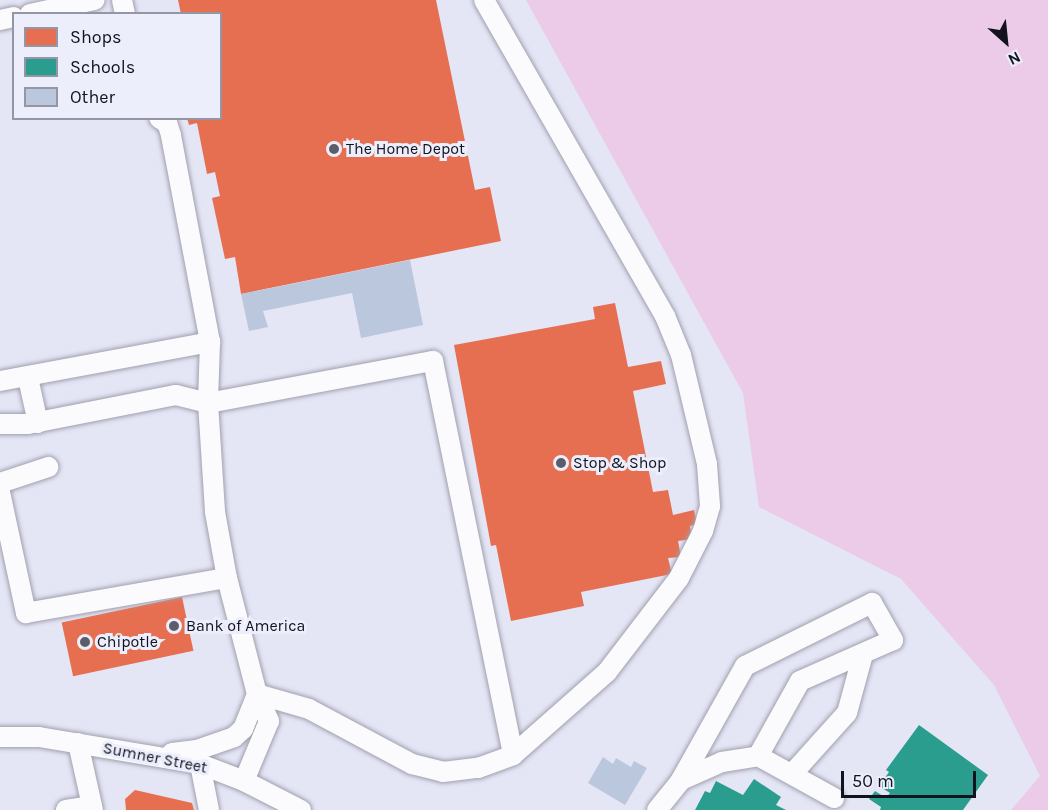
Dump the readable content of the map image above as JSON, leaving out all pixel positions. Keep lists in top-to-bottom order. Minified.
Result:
{"streets":{"street":["Sumner Street"]},"places":["The Home Depot","Stop & Shop","Bank of America","Chipotle"],"legend":["Shops","Schools","Other"],"scale_bar":"50 m","north":"bottom right"}
